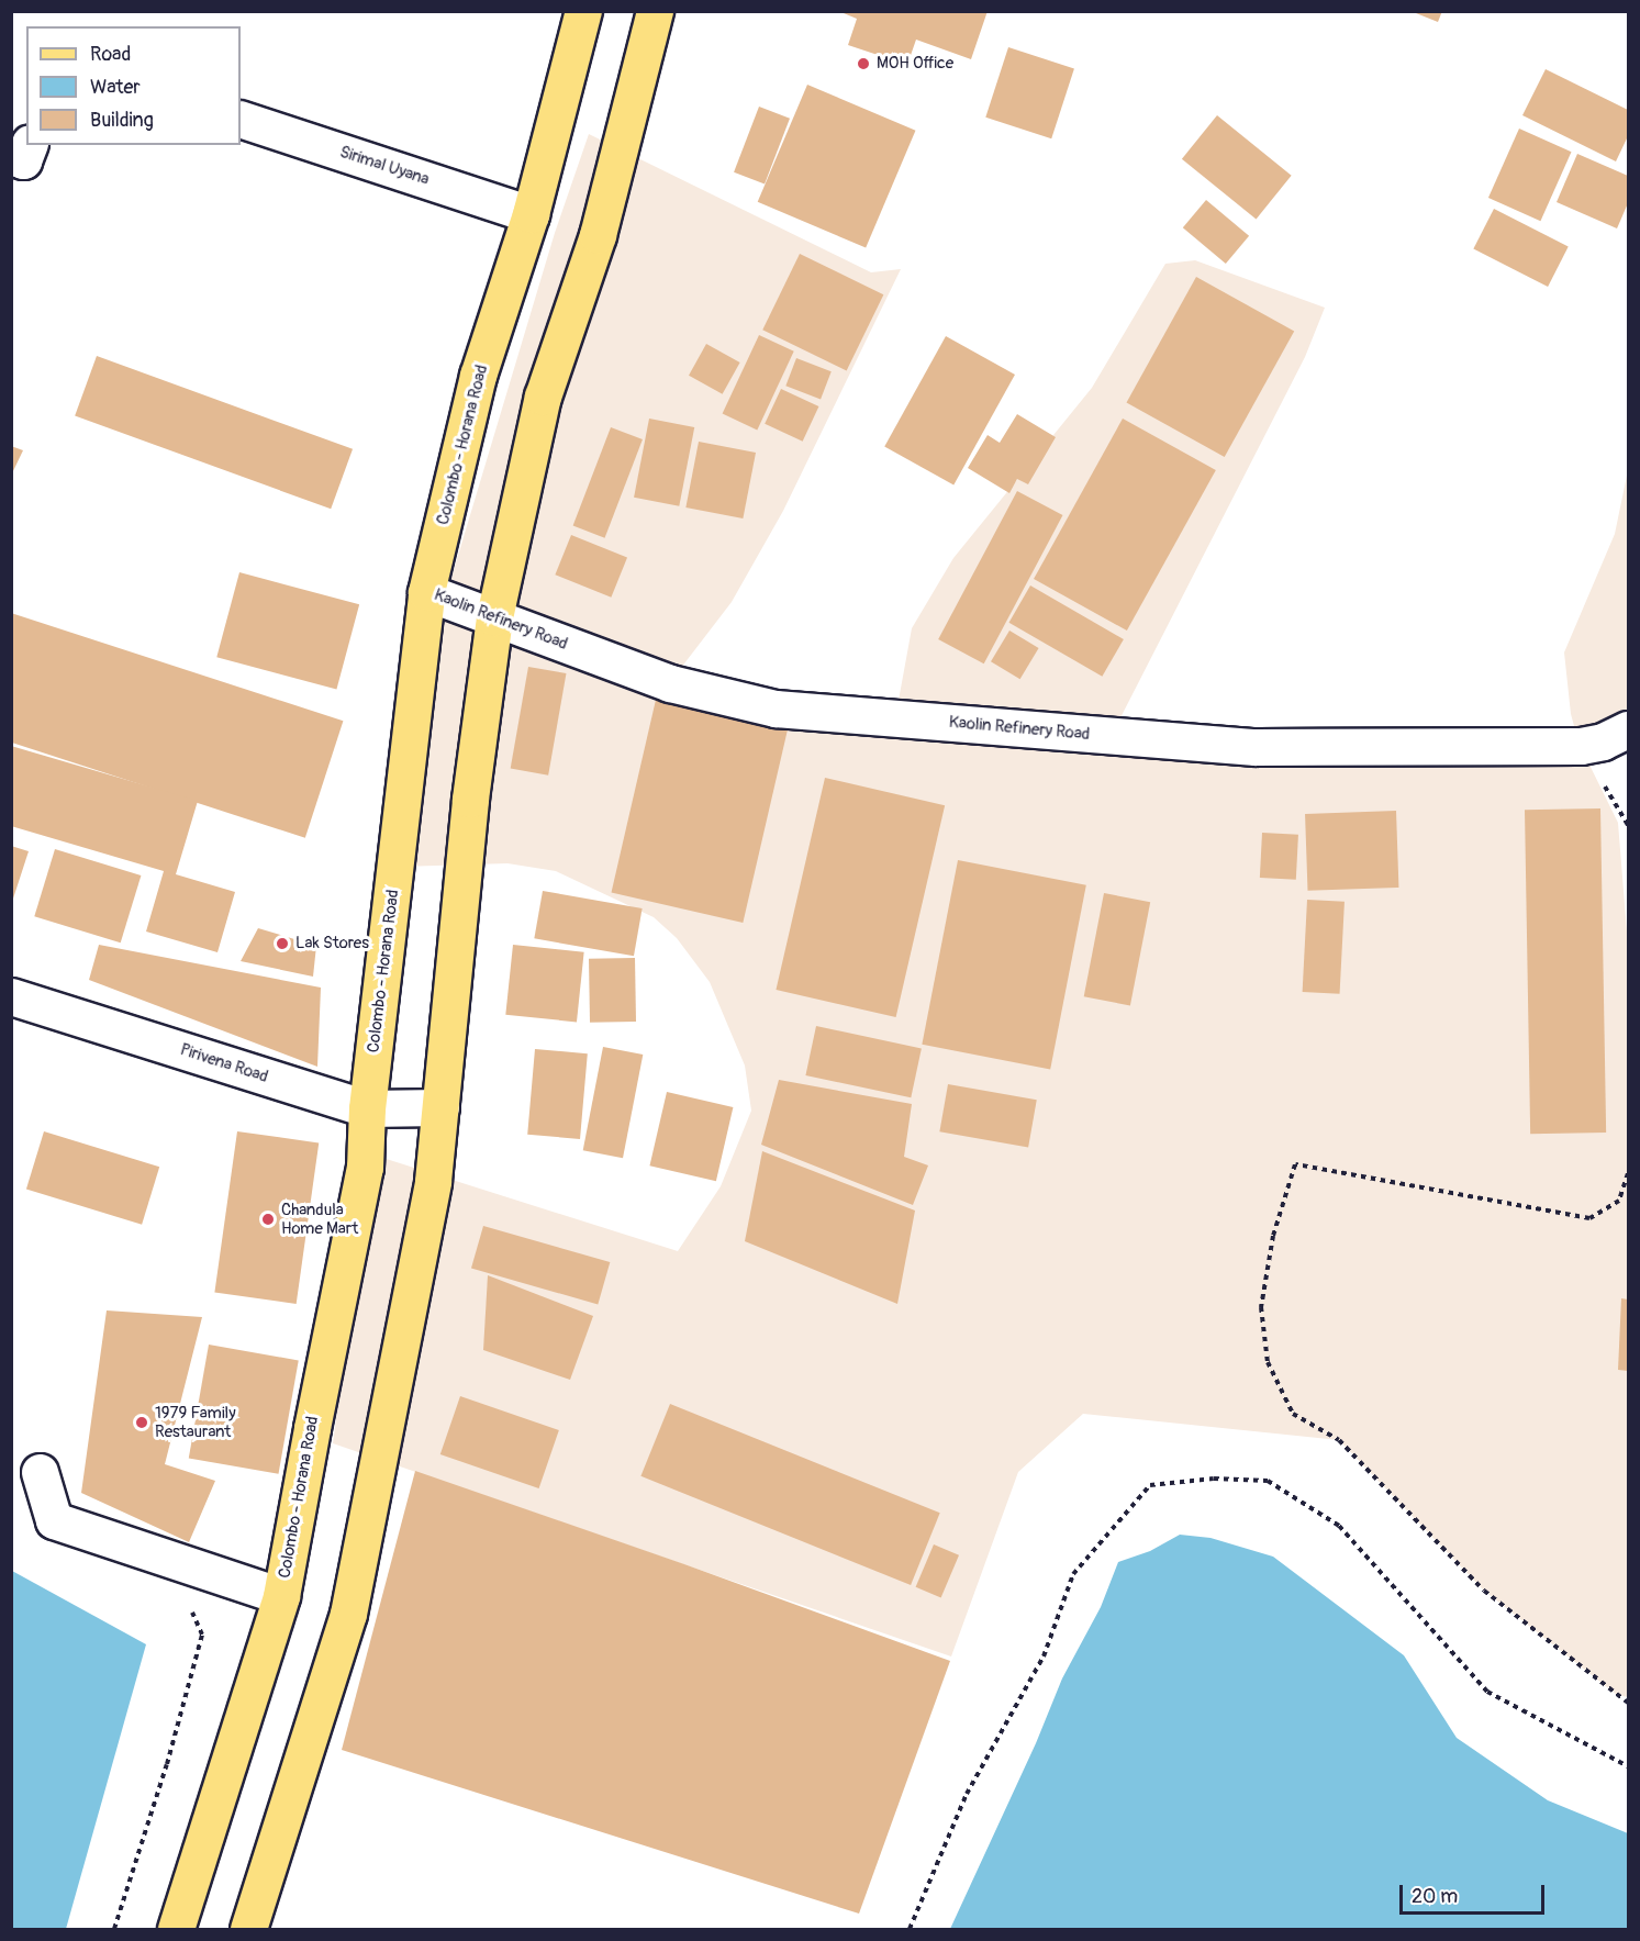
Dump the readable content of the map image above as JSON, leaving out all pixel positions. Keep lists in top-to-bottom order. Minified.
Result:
{"streets":{"main road":["Colombo - Horana Road"],"street":["Sirimal Uyana","Kaolin Refinery Road","Pirivena Road"]},"crossings":[["Sirimal Uyana","Colombo - Horana Road"],["Colombo - Horana Road","Kaolin Refinery Road"],["Colombo - Horana Road","Pirivena Road"]],"places":["MOH Office","Lak Stores","Chandula Home Mart","1979 Family Restaurant"],"legend":["Road","Water","Building"],"scale_bar":"20 m"}
